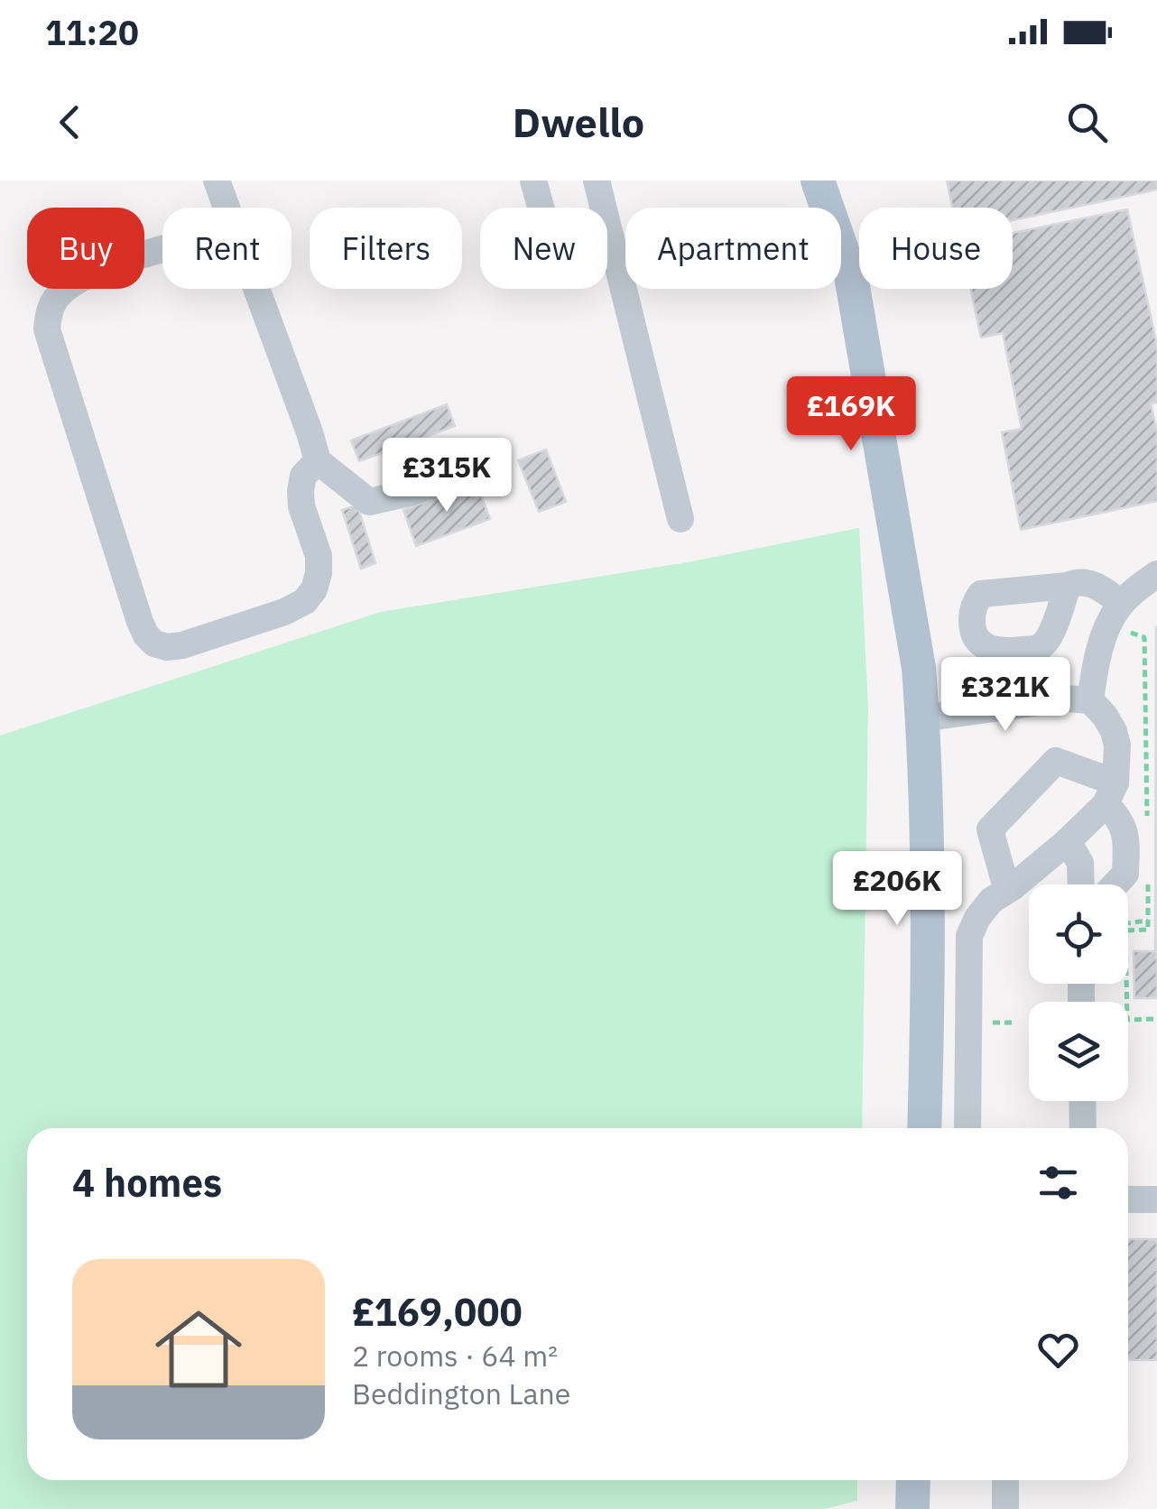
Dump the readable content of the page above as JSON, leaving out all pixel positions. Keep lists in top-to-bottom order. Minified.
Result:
{"page":{"status":"11:20","header":"Dwello","chip":["Buy","Rent","Filters","New","Apartment","House"],"price":["£169K","£315K","£321K","£206K"],"heading":"4 homes","list":[{"name":"£169,000","note":"2 rooms · 64 m² · Beddington Lane"}]}}
